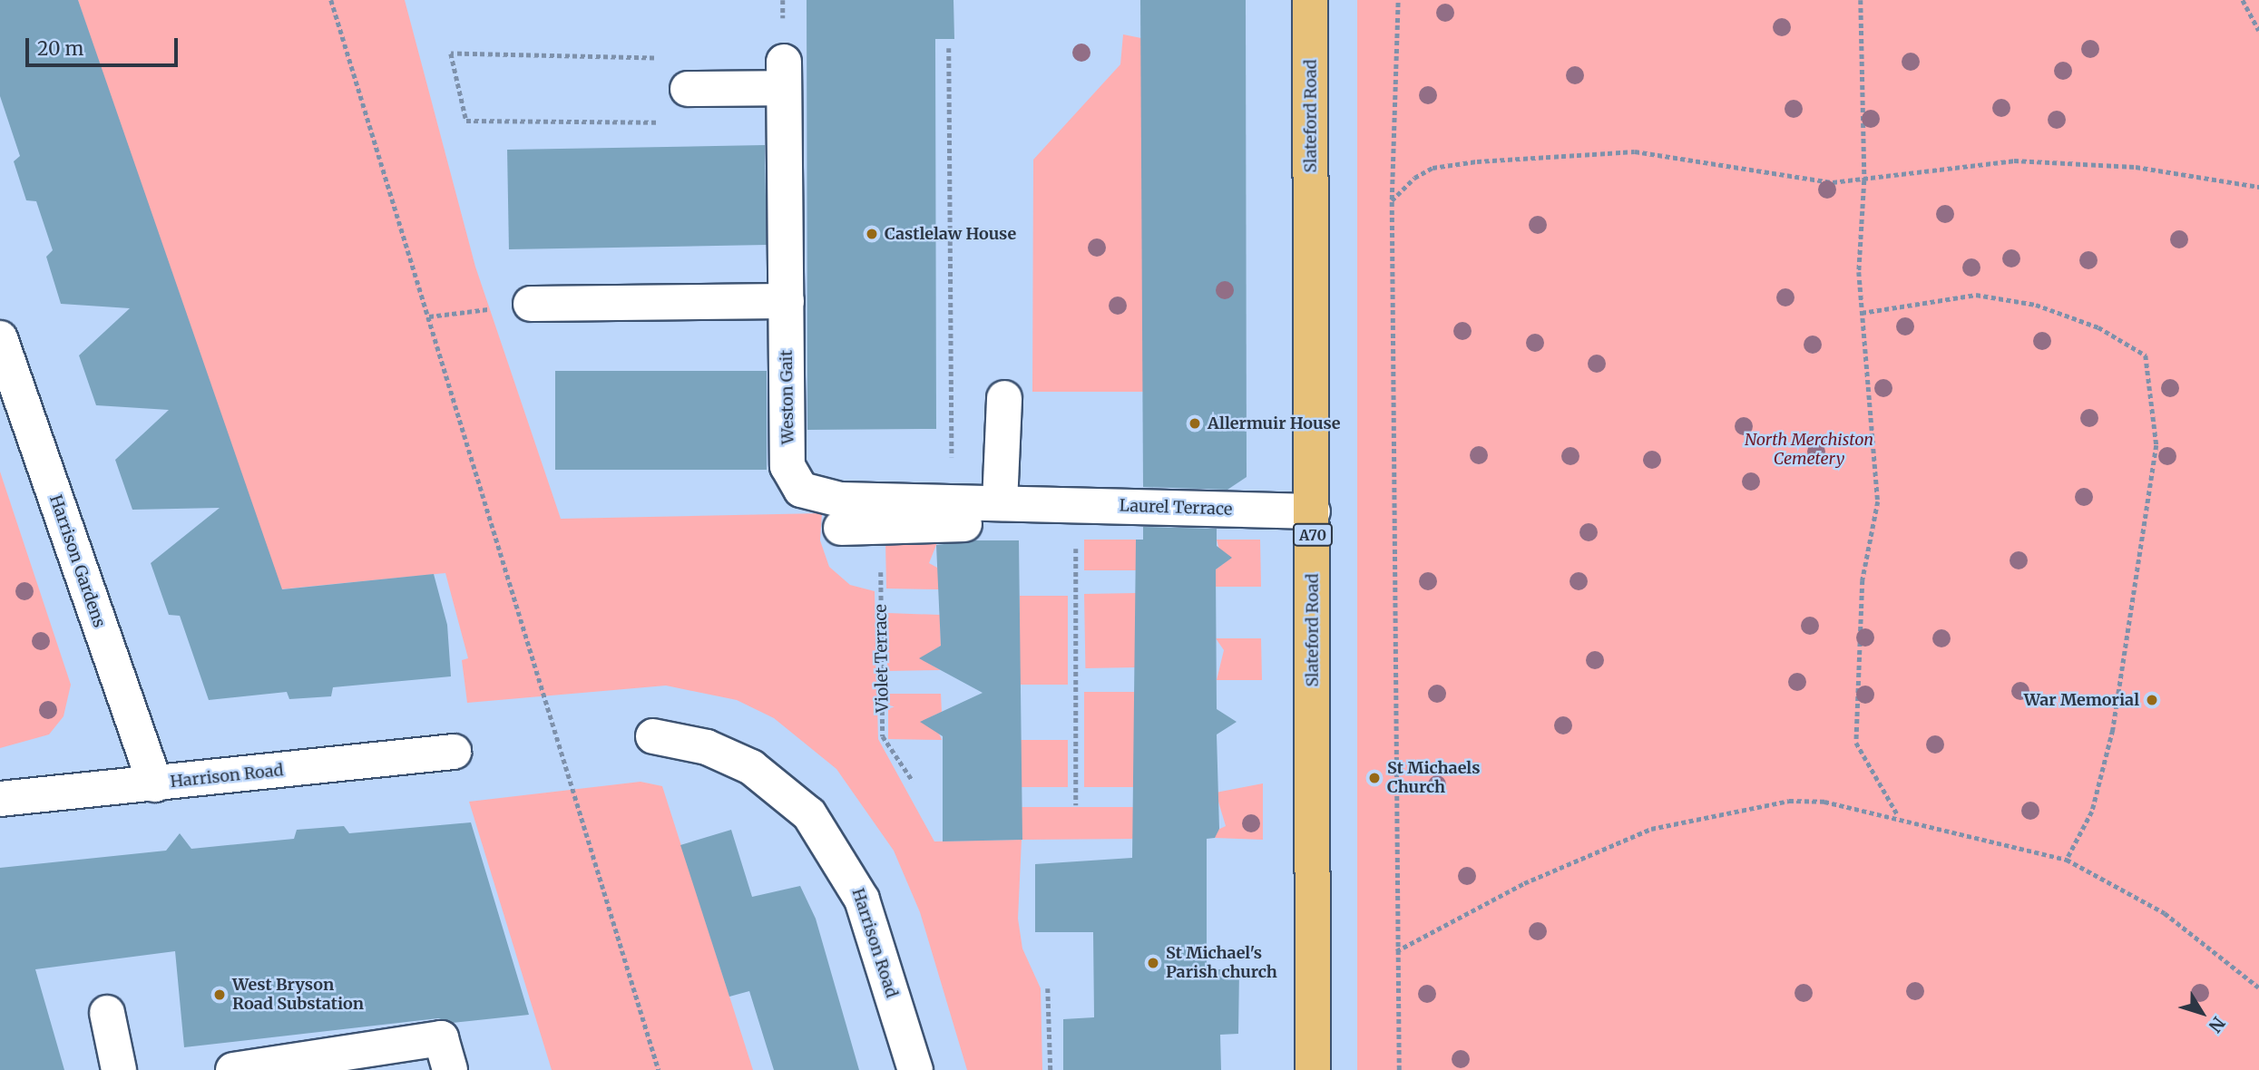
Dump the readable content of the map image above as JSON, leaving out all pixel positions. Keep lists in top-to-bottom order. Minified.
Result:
{"streets":{"main road":["Slateford Road","A70"],"street":["Weston Gait","Laurel Terrace","Harrison Gardens","Harrison Road"],"path":["Violet Terrace"]},"crossings":[["Slateford Road","Laurel Terrace"],["Weston Gait","Laurel Terrace"],["Harrison Gardens","Harrison Road"]],"parks":["North Merchiston Cemetery"],"places":["Castlelaw House","Allermuir House","War Memorial","St Michaels Church","St Michael's Parish church","West Bryson Road Substation"],"scale_bar":"20 m","north":"bottom right"}
